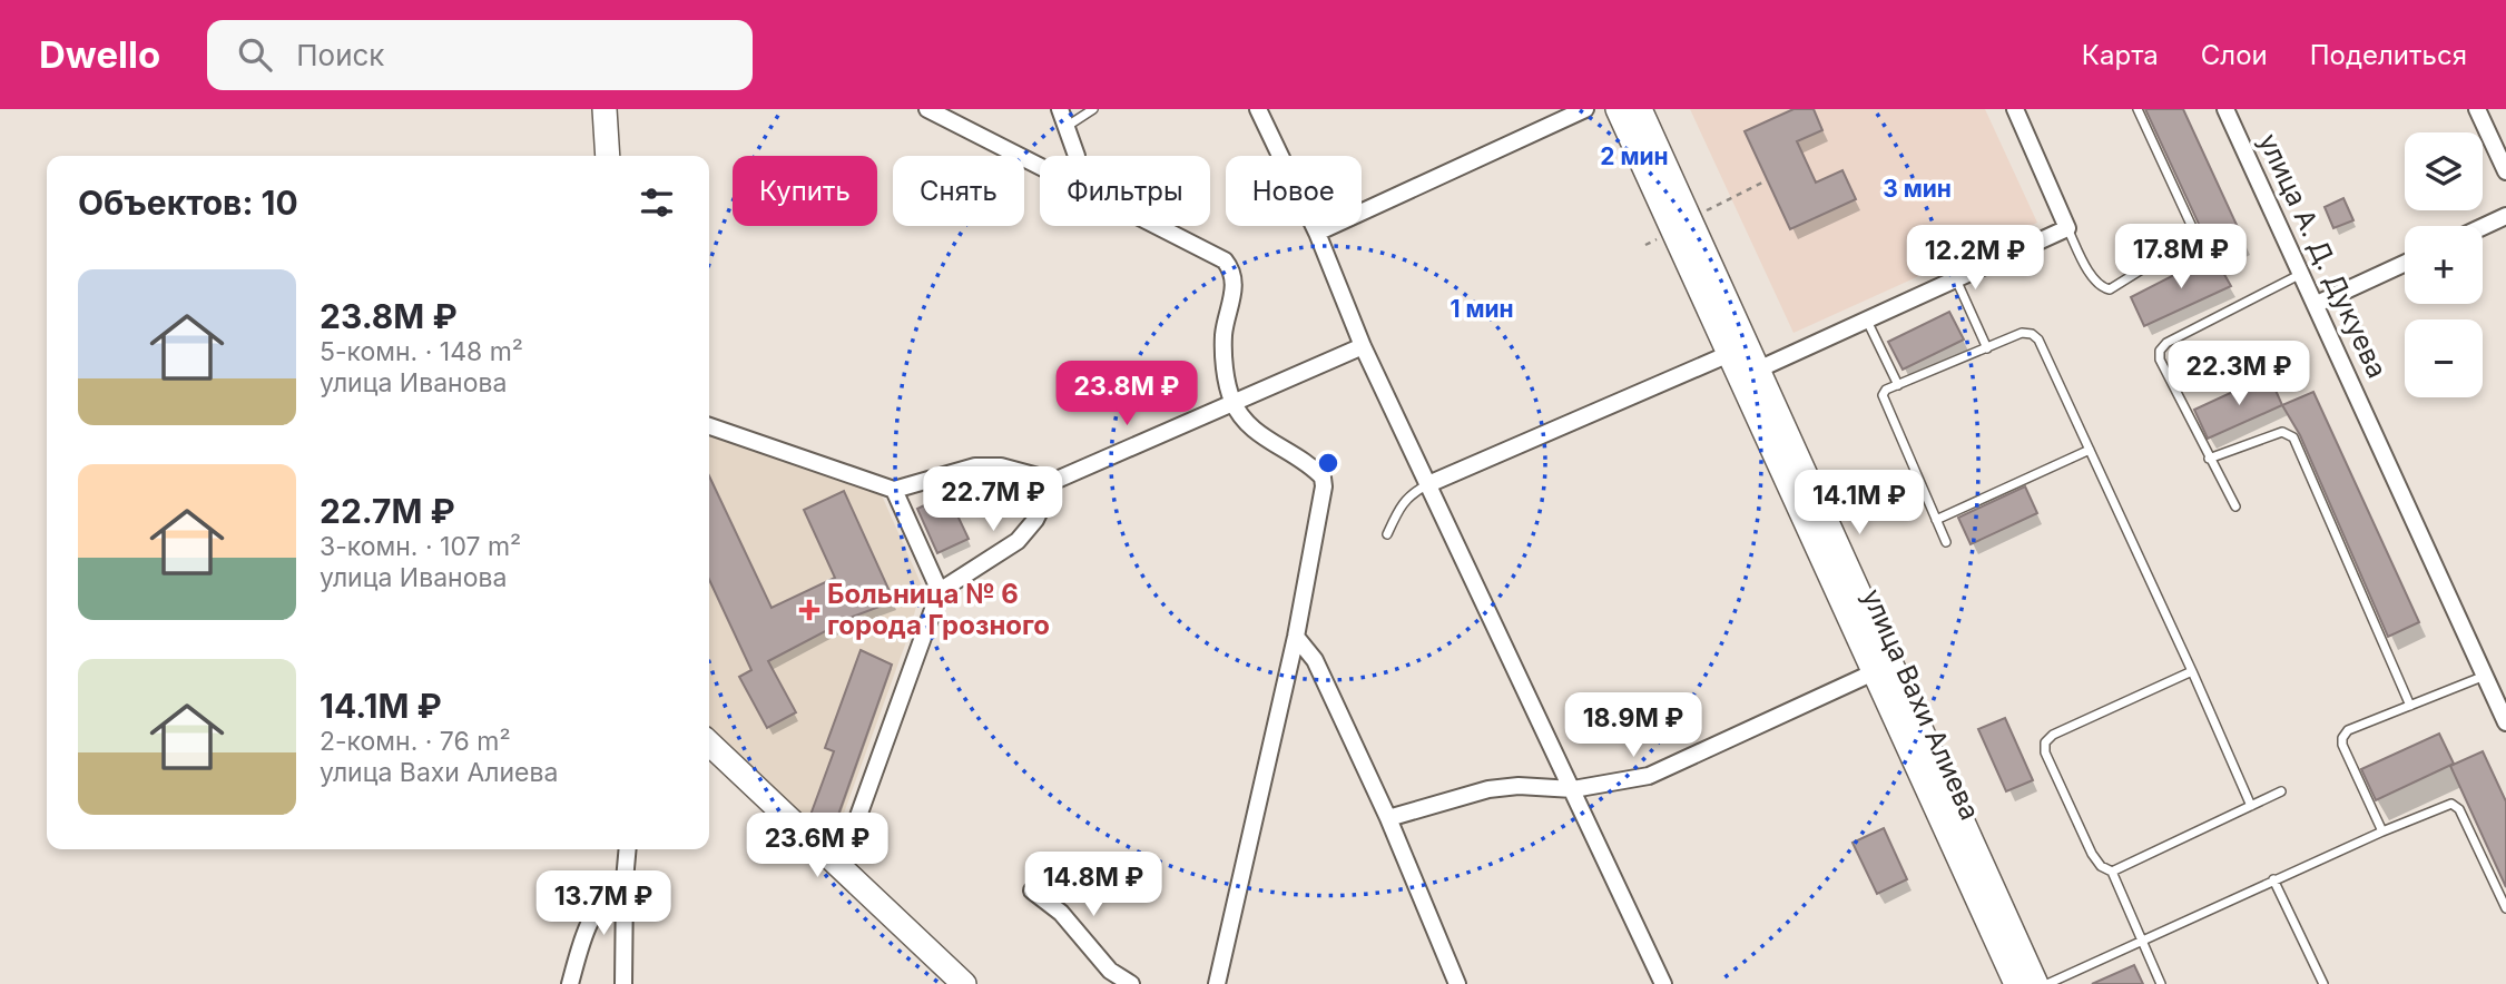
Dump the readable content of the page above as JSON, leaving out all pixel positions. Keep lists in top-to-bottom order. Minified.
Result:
{"streets":{"main road":["улица Вахи Алиева"],"street":["улица А. Д. Дукуева"]},"places":{"health":["Больница № 6 города Грозного"]},"page":{"header":"Dwello","search":"Поиск","nav":["Карта","Слои","Поделиться"],"map_buttons":["+","−"],"chip":["Купить","Снять","Фильтры","Новое"],"heading":"Объектов: 10","price":["17.8M ₽","12.2M ₽","22.3M ₽","23.8M ₽","22.7M ₽","14.1M ₽","18.9M ₽","23.6M ₽","14.8M ₽","13.7M ₽"],"list":[{"name":"23.8M ₽","note":"5-комн. · 148 m² · улица Иванова"},{"name":"22.7M ₽","note":"3-комн. · 107 m² · улица Иванова"},{"name":"14.1M ₽","note":"2-комн. · 76 m² · улица Вахи Алиева"}]},"rings":["2 мин","3 мин","1 мин"]}
